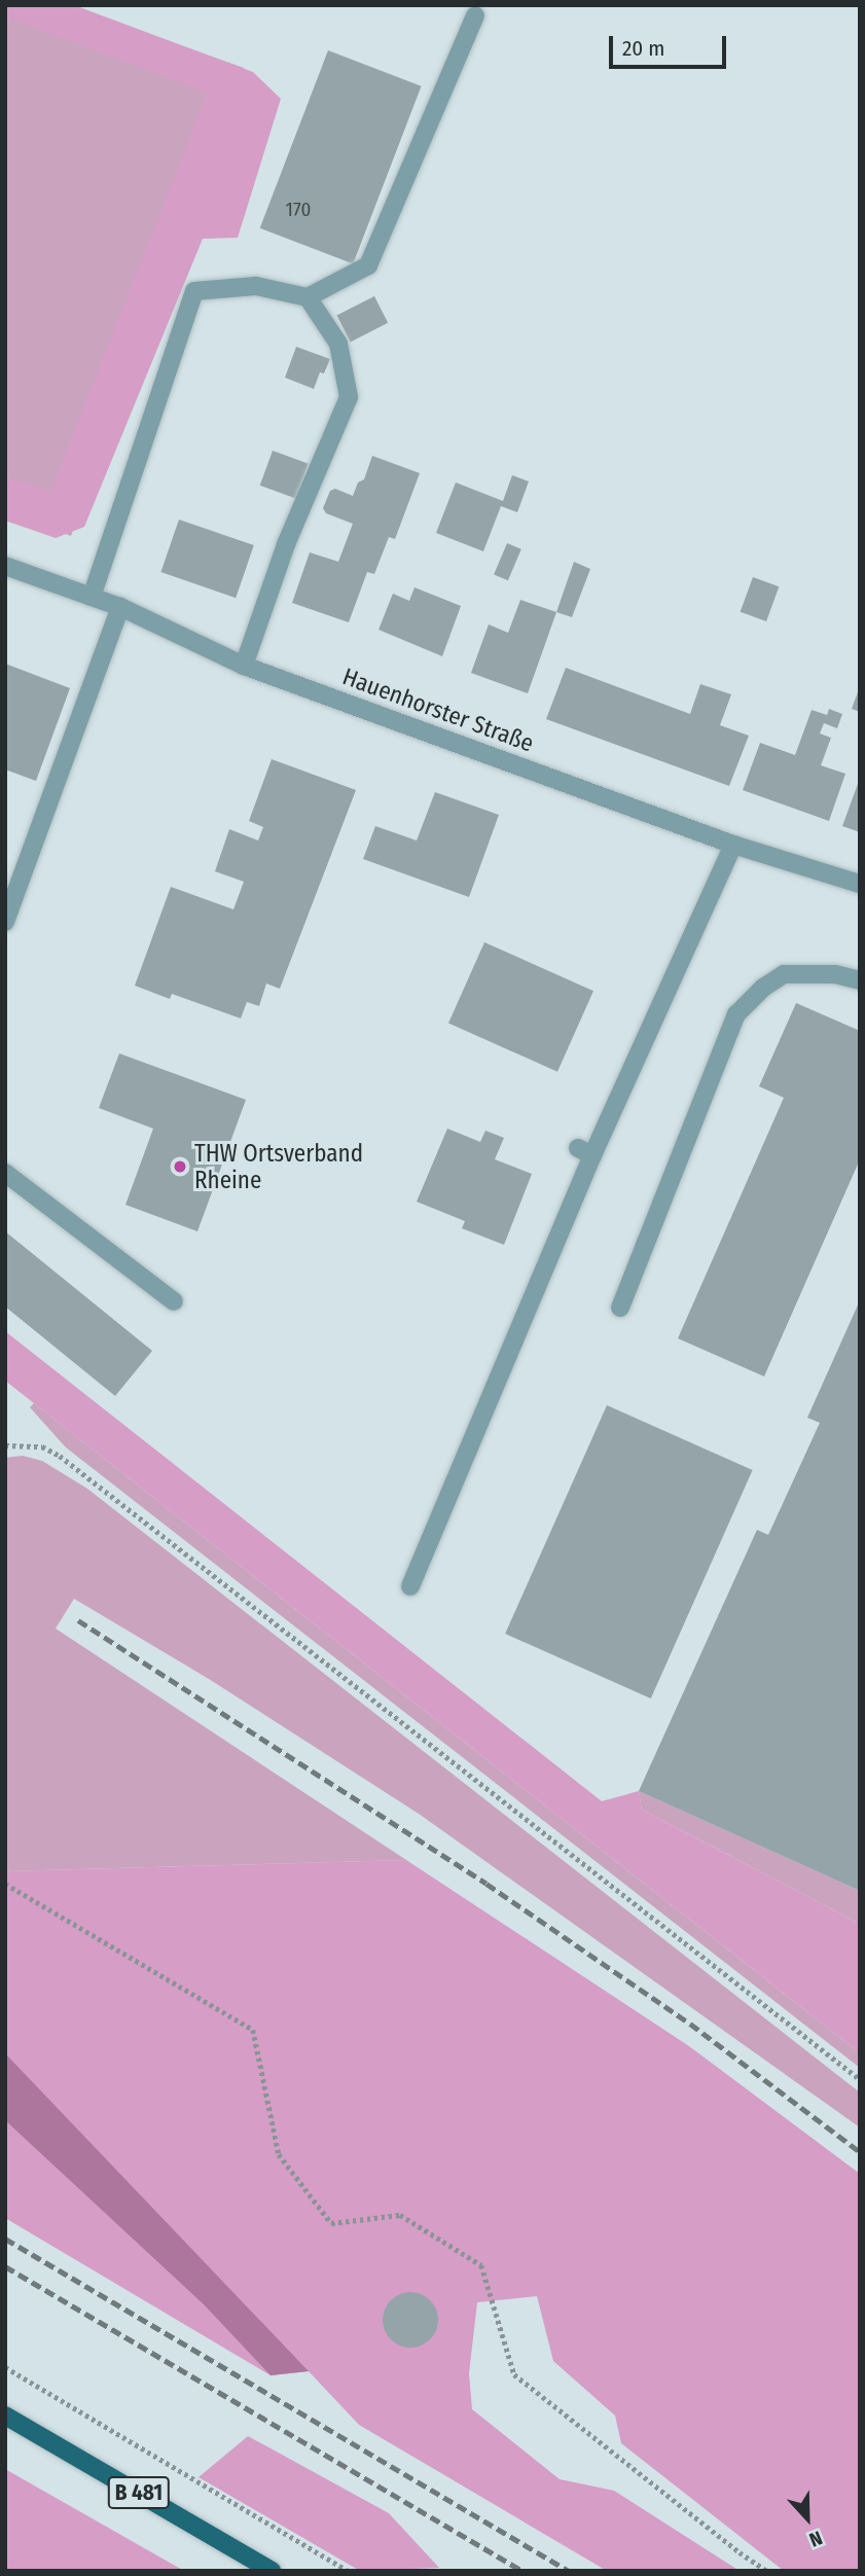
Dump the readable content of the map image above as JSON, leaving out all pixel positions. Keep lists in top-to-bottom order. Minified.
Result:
{"streets":{"main road":["B 481"],"street":["Hauenhorster Straße"]},"places":["THW Ortsverband Rheine"],"house_numbers":["170"],"scale_bar":"20 m","north":"bottom"}
